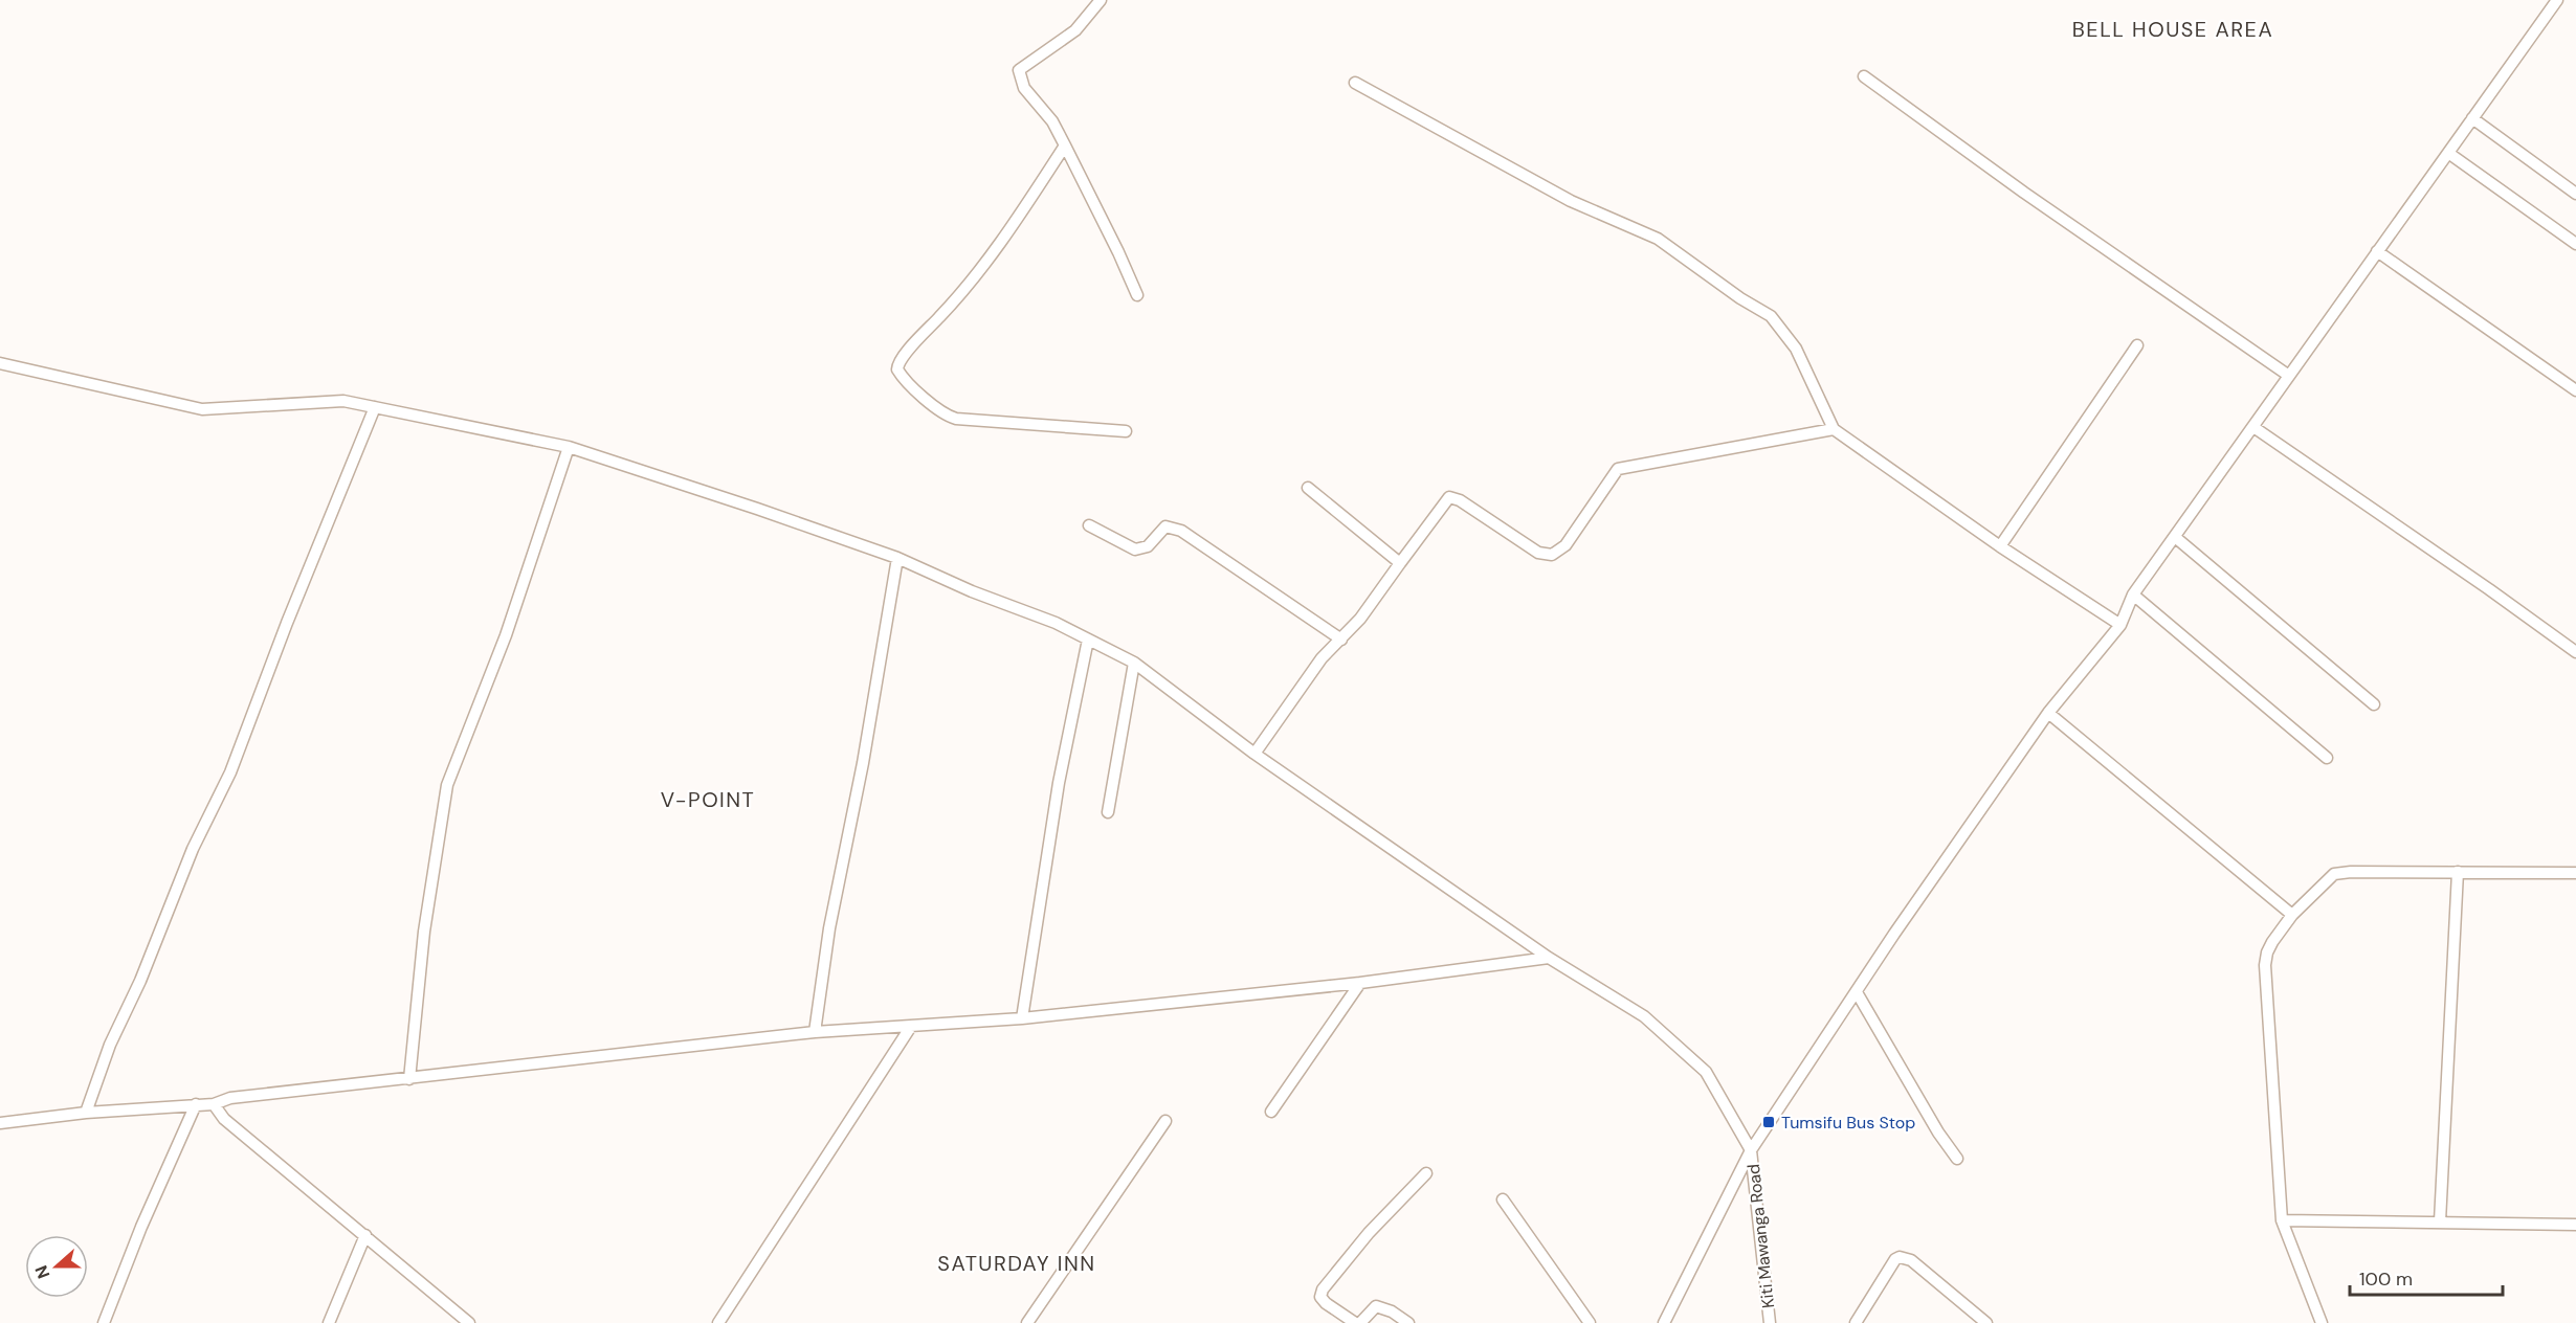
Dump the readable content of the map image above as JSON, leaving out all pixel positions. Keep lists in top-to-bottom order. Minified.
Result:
{"streets":{"street":["Kiti Mawanga Road"]},"districts":["BELL HOUSE AREA","V-POINT","SATURDAY INN"],"places":{"transit":["Tumsifu Bus Stop"]},"scale_bar":"100 m","north":"left"}
